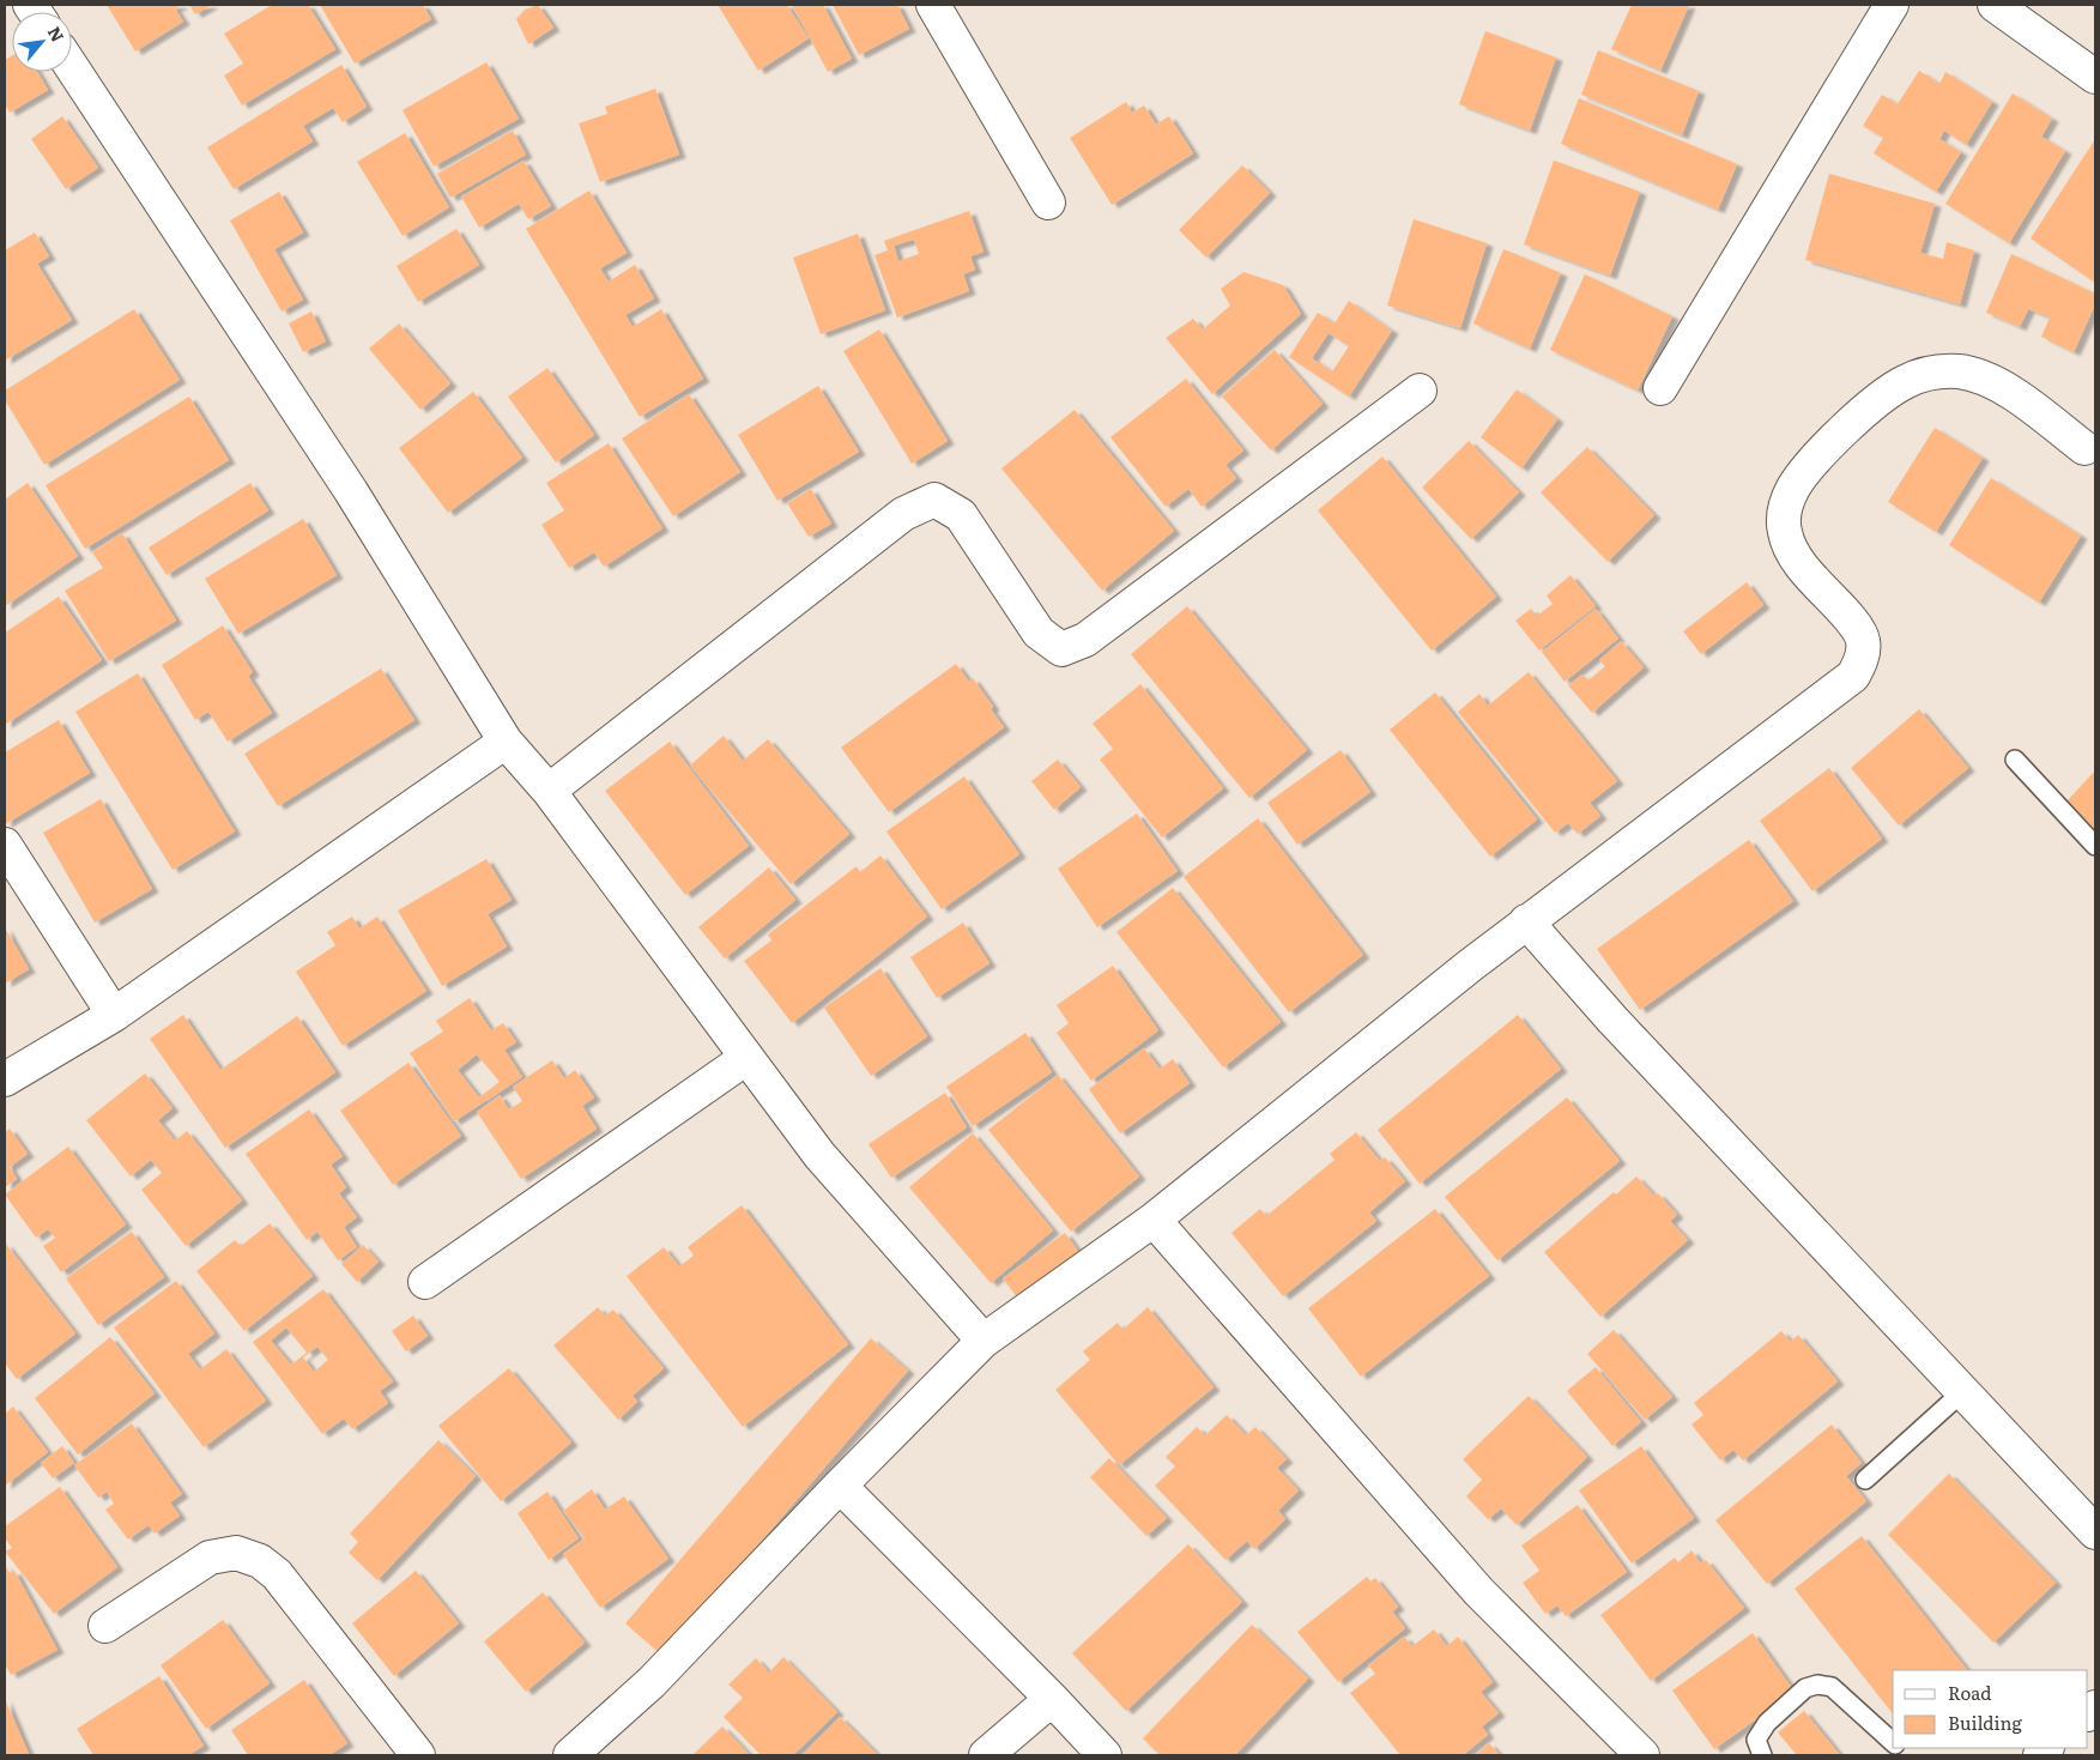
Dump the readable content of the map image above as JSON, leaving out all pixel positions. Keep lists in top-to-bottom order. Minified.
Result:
{"legend":["Road","Building"],"north":"top right"}
